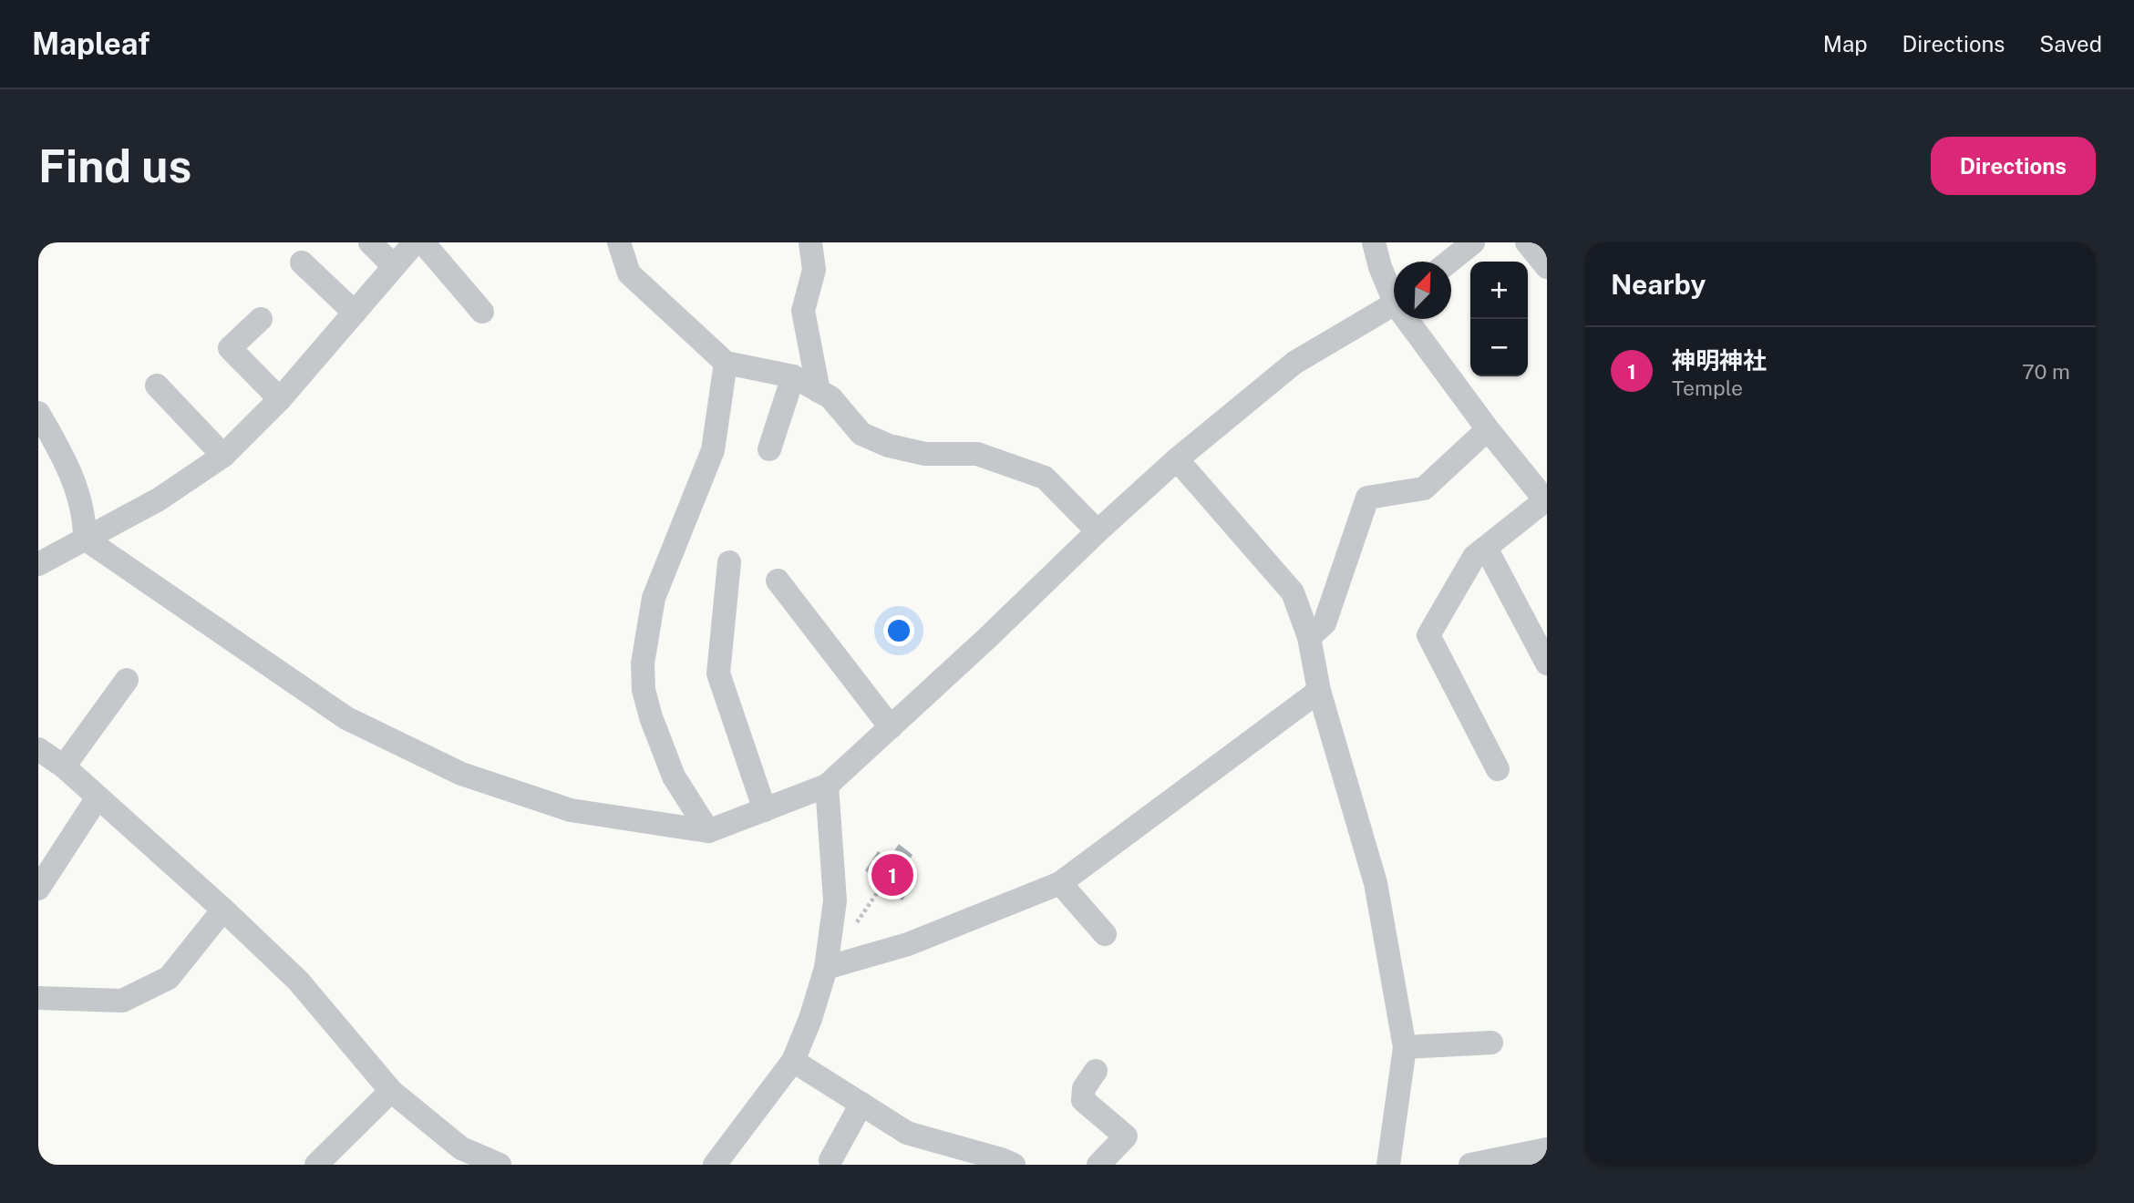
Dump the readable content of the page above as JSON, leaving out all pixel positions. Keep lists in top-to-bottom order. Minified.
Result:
{"north":"top right","page":{"header":"Mapleaf","nav":["Map","Directions","Saved"],"buttons":"Directions","title":"Find us","heading":"Nearby","map_buttons":["+","−"],"list":[{"mark":"1","name":"神明神社","note":"Temple","value":"70 m"}],"pins":"1"}}
